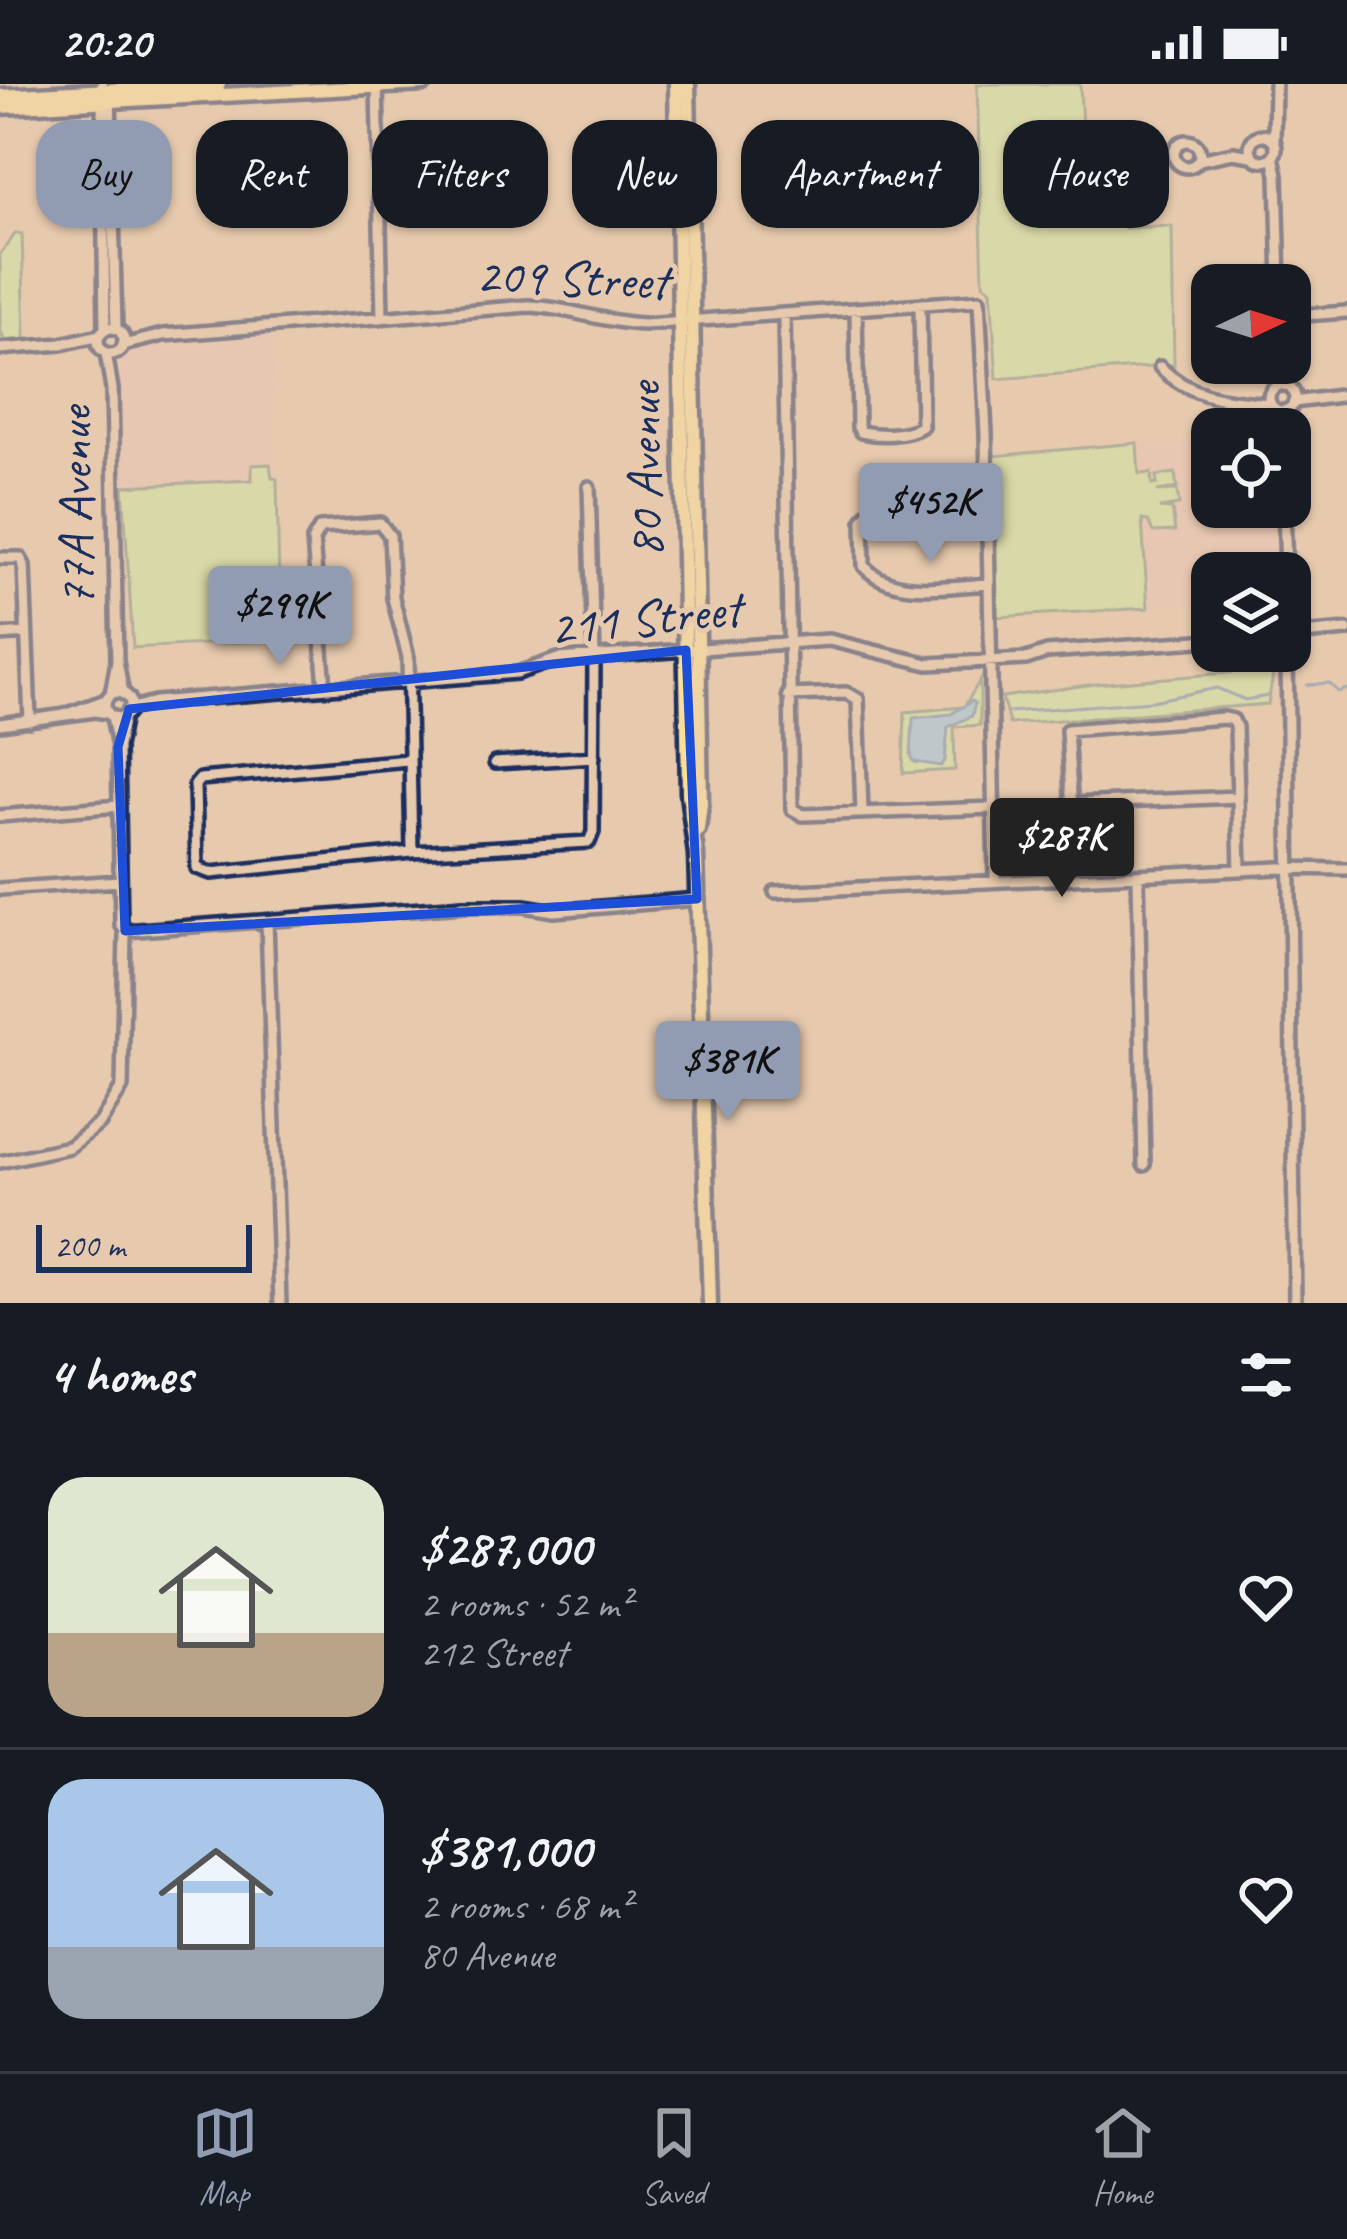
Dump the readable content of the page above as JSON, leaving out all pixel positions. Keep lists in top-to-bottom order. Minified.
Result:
{"streets":{"main road":["80 Avenue"],"street":["209 Street","77A Avenue","211 Street"]},"crossings":[["209 Street","80 Avenue"],["209 Street","77A Avenue"],["80 Avenue","211 Street"],["77A Avenue","211 Street"]],"scale_bar":"200 m","north":"right","page":{"status":"20:20","chip":["Buy","Rent","Filters","New","Apartment","House"],"price":["$452K","$299K","$287K","$381K"],"scale":"200 m","heading":"4 homes","list":[{"name":"$287,000","note":"2 rooms · 52 m² · 212 Street"},{"name":"$381,000","note":"2 rooms · 68 m² · 80 Avenue"}],"tabs":["Map","Saved","Home"]}}
